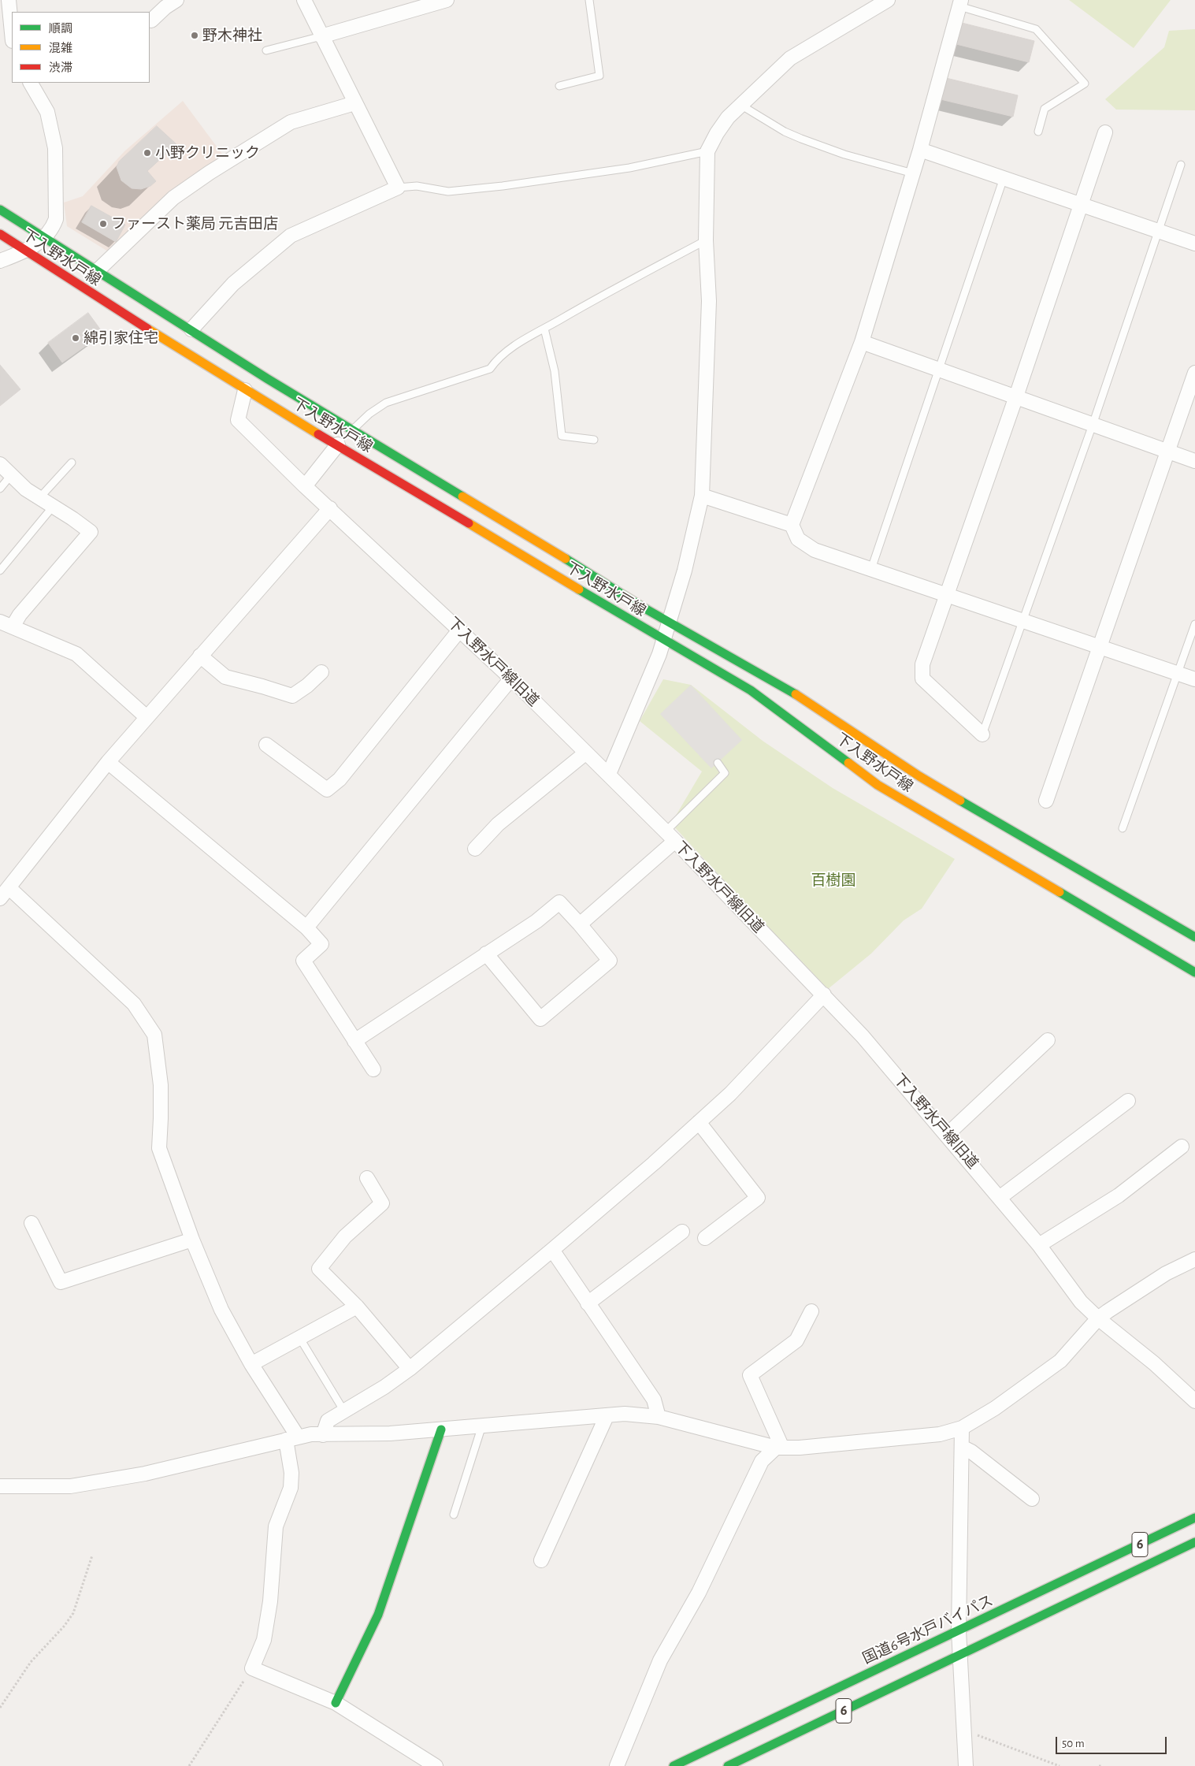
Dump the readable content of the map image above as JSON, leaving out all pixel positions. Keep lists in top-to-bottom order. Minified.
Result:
{"streets":{"main road":["下入野水戸線","6","国道6号水戸バイパス"],"street":["下入野水戸線旧道"]},"crossings":[["下入野水戸線","下入野水戸線旧道"]],"parks":["百樹園"],"places":["野木神社","小野クリニック","ファースト薬局 元吉田店","綿引家住宅"],"legend":["順調","混雑","渋滞"],"scale_bar":"50 m"}
